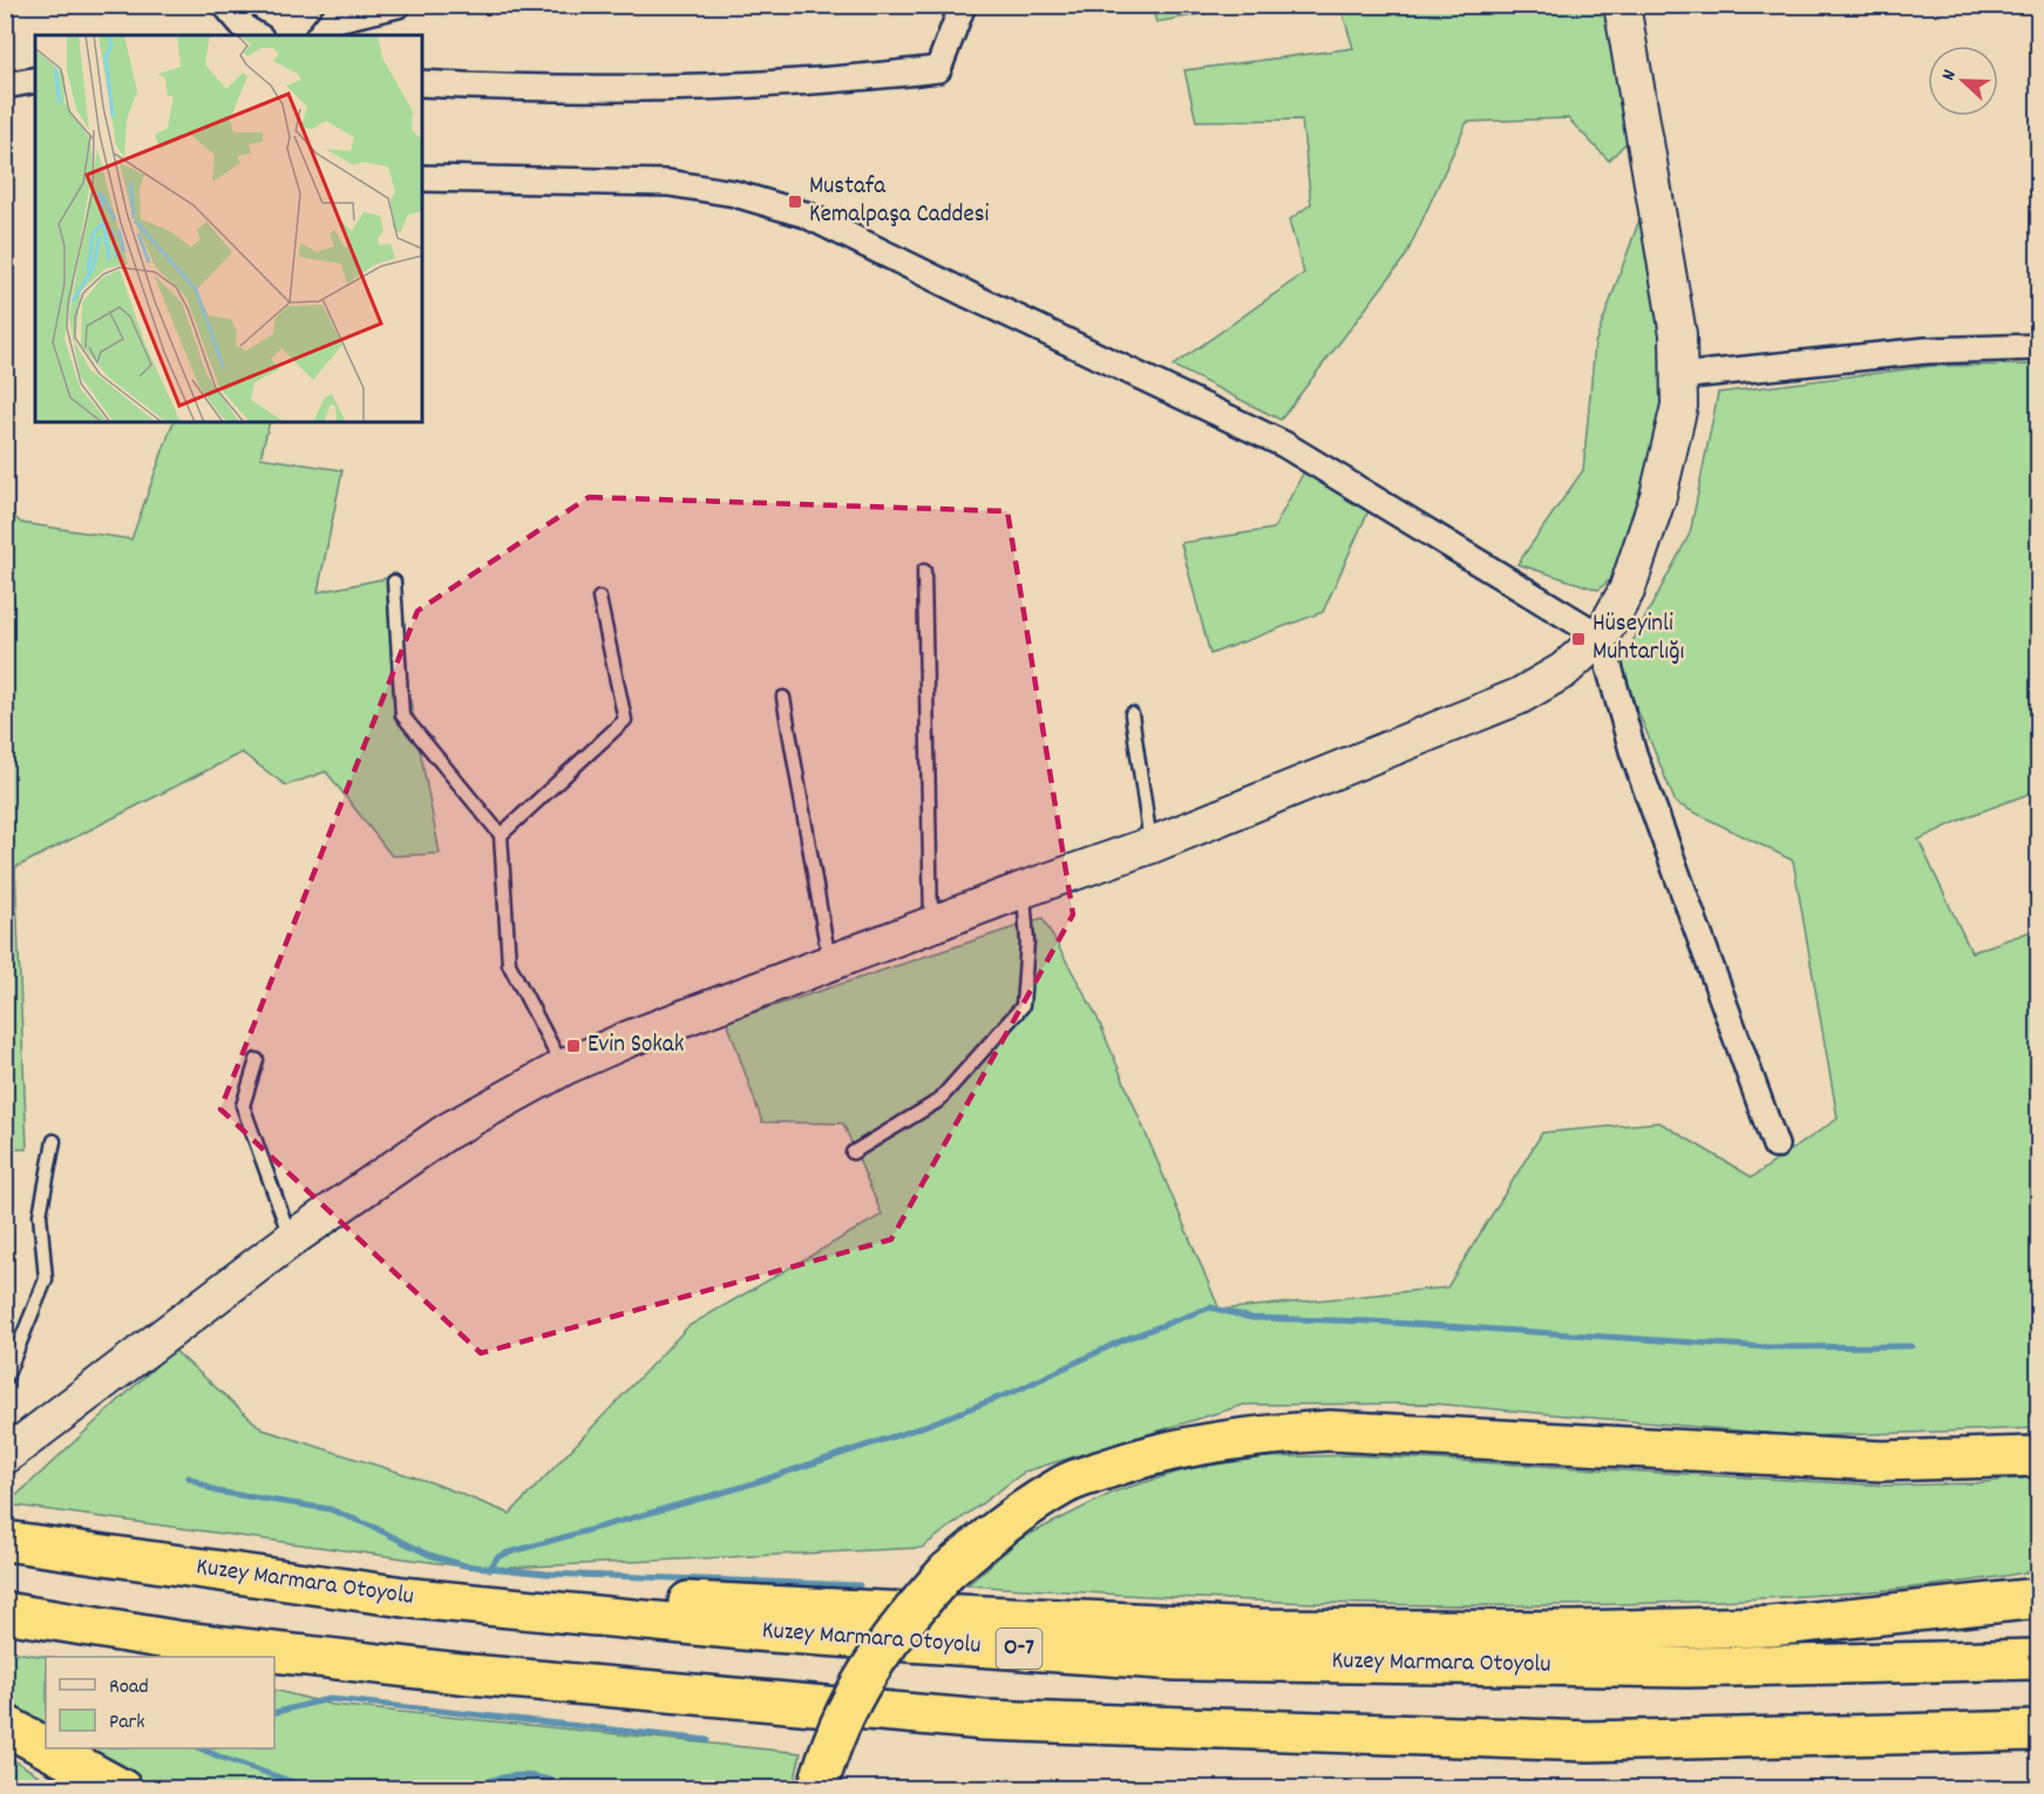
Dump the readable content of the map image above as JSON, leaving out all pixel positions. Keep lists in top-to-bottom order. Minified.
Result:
{"streets":{"highway":["Kuzey Marmara Otoyolu","O-7"]},"places":{"transit":["Mustafa Kemalpaşa Caddesi","Hüseyinli Muhtarlığı","Evin Sokak"]},"legend":["Road","Park"],"north":"left"}
